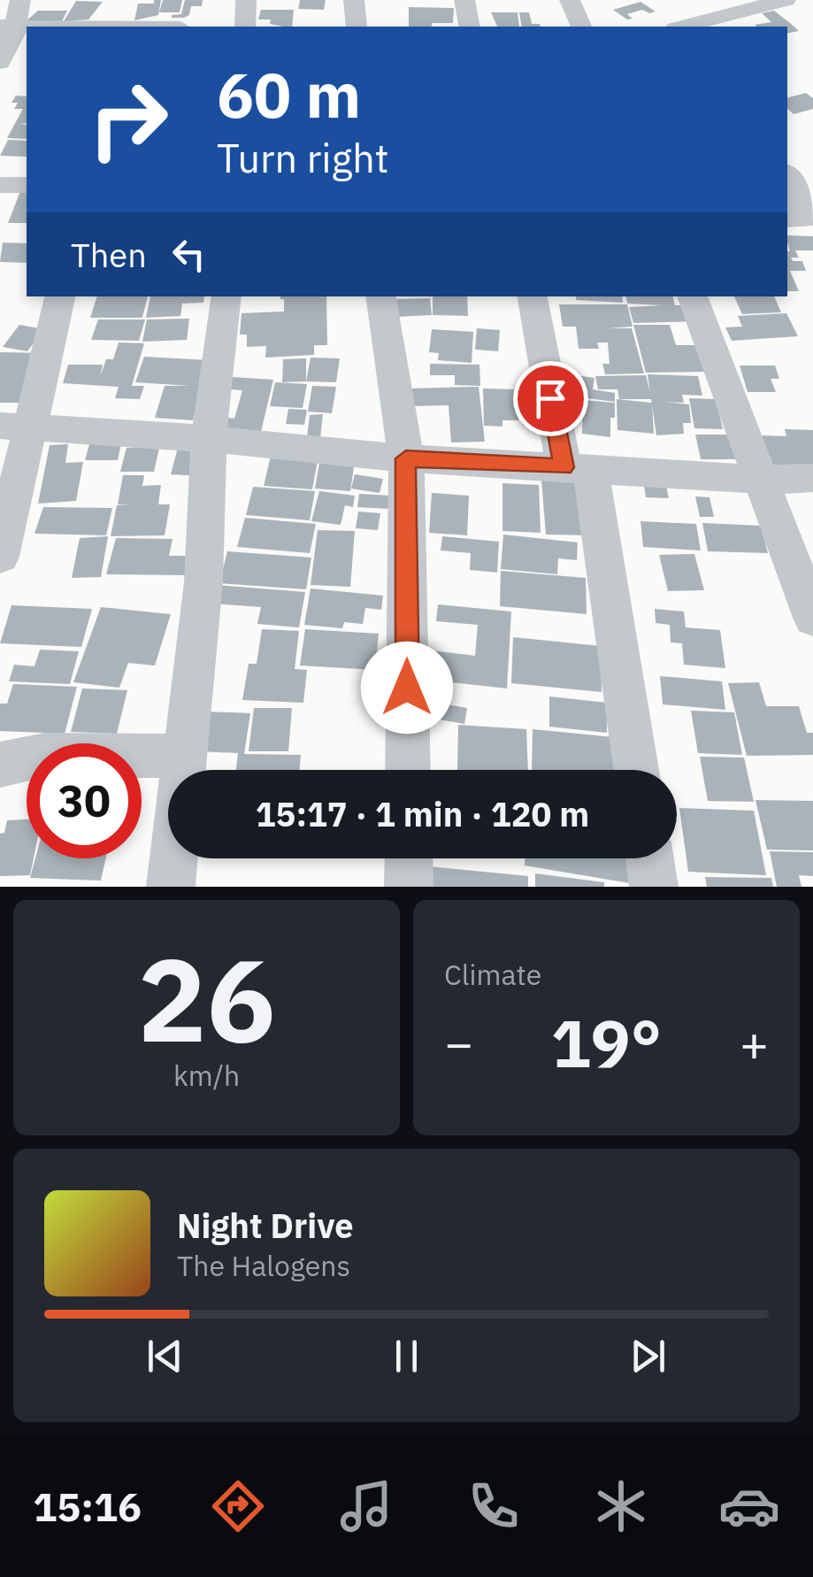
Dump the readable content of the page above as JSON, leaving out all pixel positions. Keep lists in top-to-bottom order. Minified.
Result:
{"page":{"turn":["60 m","Turn right"],"then":"Then","limit":"30","trip":"15:17 · 1 min · 120 m","tile":[["26","km/h"],"Climate"],"heat":["−","19°","+"],"song":["Night Drive","The Halogens"],"tabs":"15:16"}}
